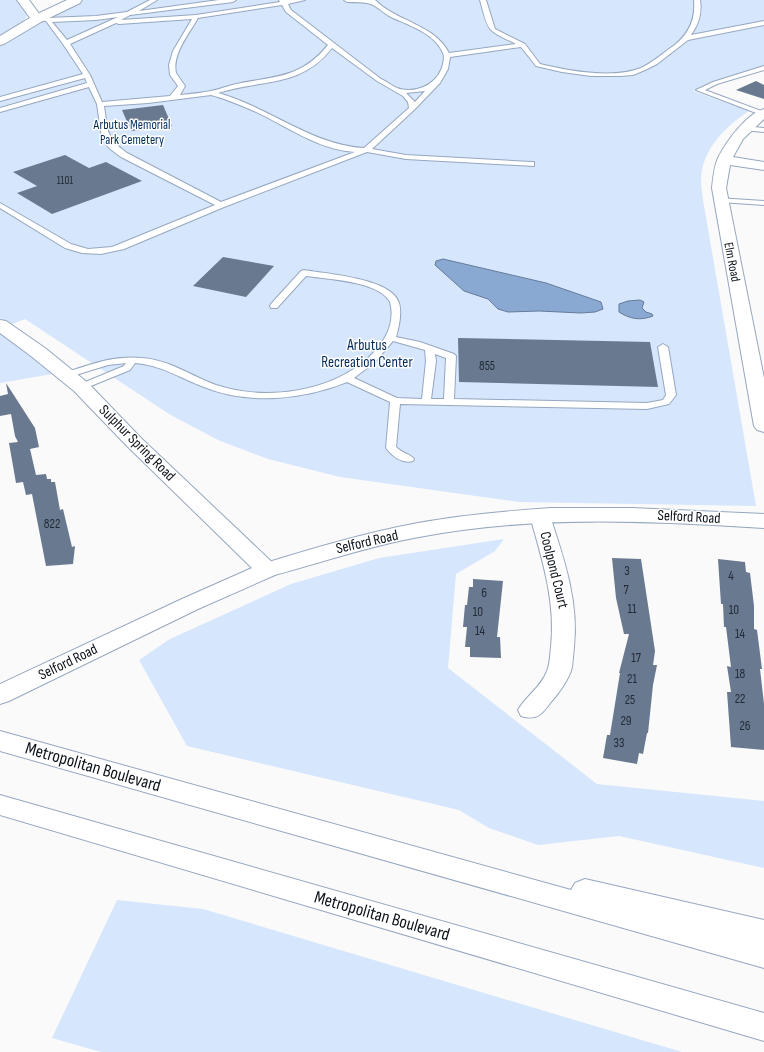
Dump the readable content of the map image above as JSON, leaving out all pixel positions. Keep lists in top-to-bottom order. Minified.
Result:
{"streets":{"main road":["Sulphur Spring Road","Selford Road","Metropolitan Boulevard"],"street":["Elm Road","Coolpond Court"]},"crossings":[["Sulphur Spring Road","Selford Road"],["Selford Road","Coolpond Court"]],"parks":["Arbutus Memorial Park Cemetery","Arbutus Recreation Center"],"house_numbers":["1101","855","822","3","4","7","6","11","10","10","14","14","17","18","21","22","25","29","26","33"]}
